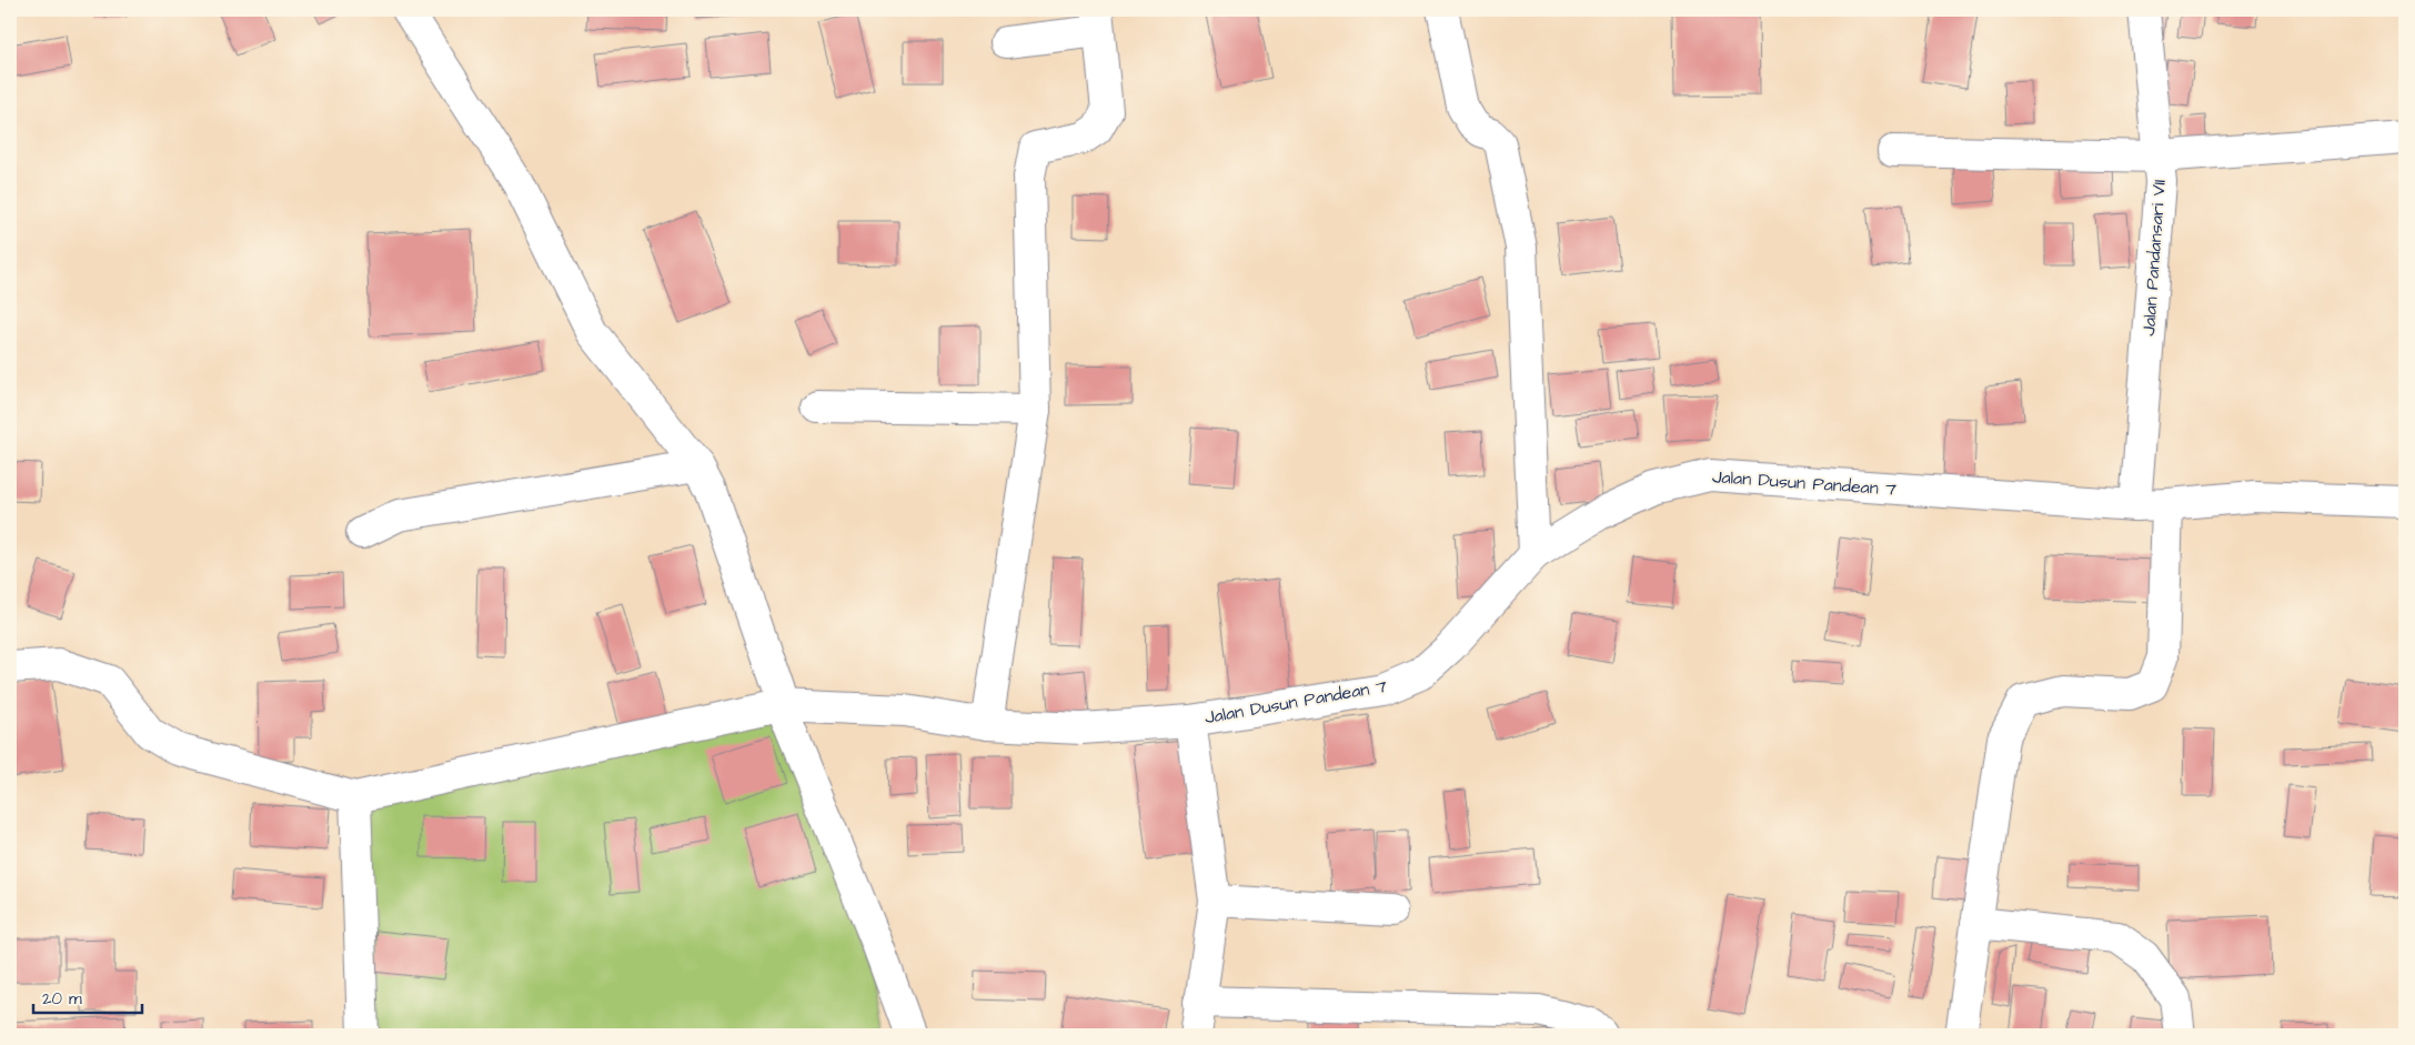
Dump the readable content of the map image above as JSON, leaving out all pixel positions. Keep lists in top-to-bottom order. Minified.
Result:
{"streets":{"street":["Jalan Pandansari VII","Jalan Dusun Pandean 7"]},"crossings":[["Jalan Pandansari VII","Jalan Dusun Pandean 7"]],"scale_bar":"20 m"}
